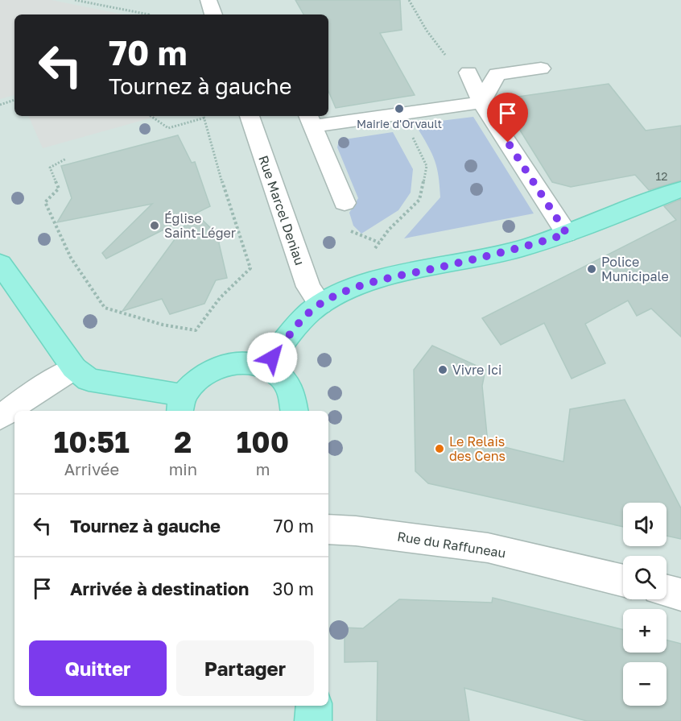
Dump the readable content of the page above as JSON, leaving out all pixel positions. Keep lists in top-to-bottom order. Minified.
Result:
{"streets":{"street":["Rue Marcel Deniau","Rue du Raffuneau"]},"places":["Mairie d'Orvault","Église Saint-Léger","Police Municipale","Vivre Ici","Le Relais des Cens"],"house_numbers":["12"],"page":{"turn":["70 m","Tournez à gauche"],"eta":["10:51","Arrivée","2","min","100","m"],"list":[{"name":"Tournez à gauche","value":"70 m"},{"name":"Arrivée à destination","value":"30 m"}],"map_buttons":["+","−"],"buttons":["Quitter","Partager"]}}
